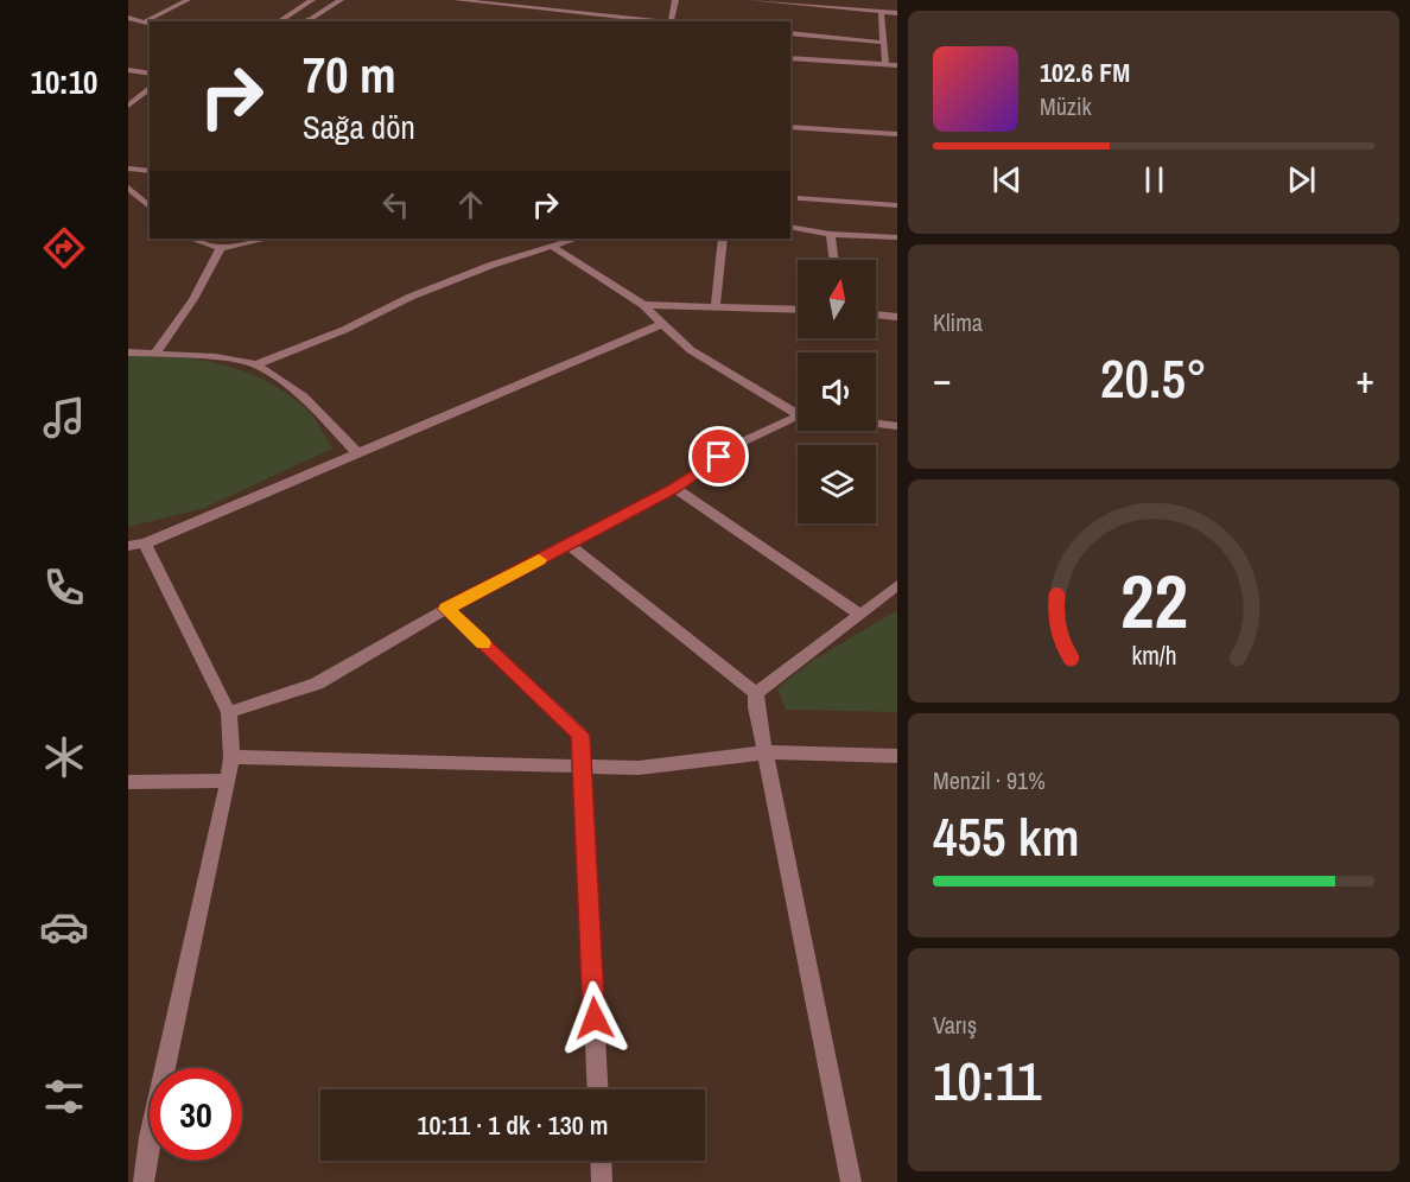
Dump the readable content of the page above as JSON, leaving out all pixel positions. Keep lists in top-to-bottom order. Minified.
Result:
{"north":"top","page":{"tabs":"10:10","turn":["70 m","Sağa dön"],"song":["102.6 FM","Müzik"],"tile":["Klima",["Menzil · 91%","455 km"],["Varış","10:11"]],"heat":["−","20.5°","+"],"limit":"30","trip":"10:11 · 1 dk · 130 m","gauge":["22","km/h"]}}
